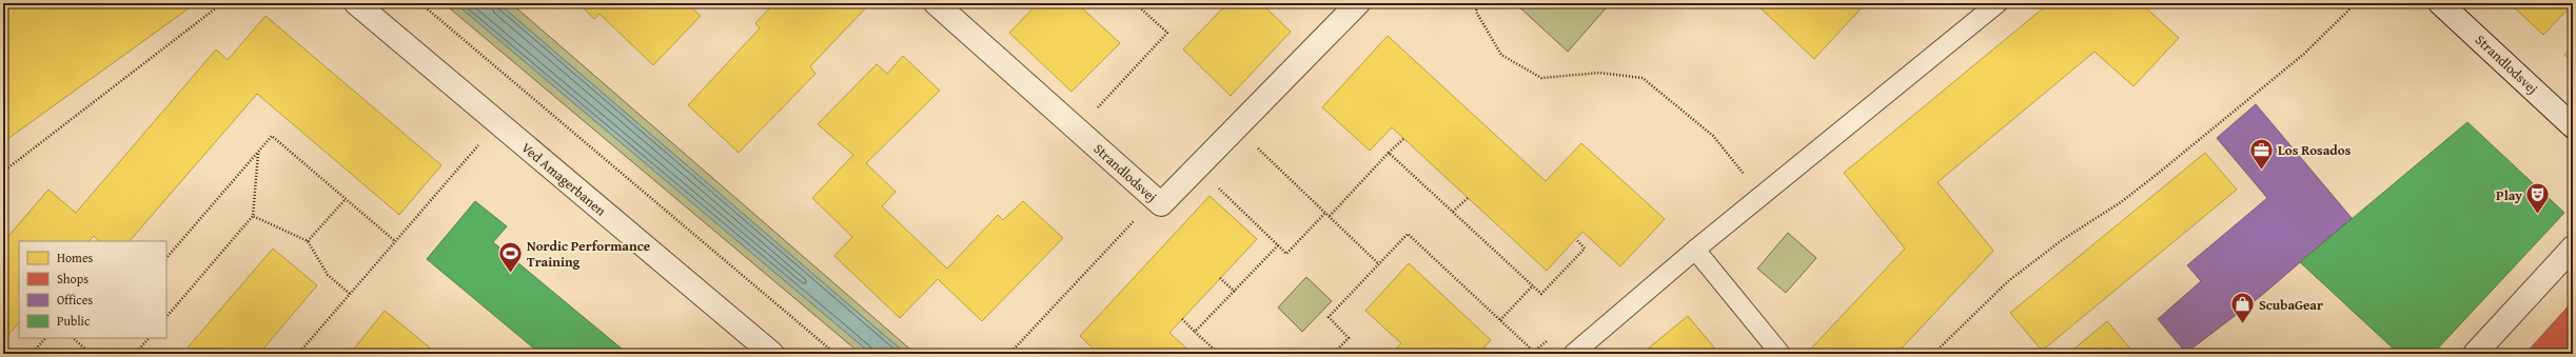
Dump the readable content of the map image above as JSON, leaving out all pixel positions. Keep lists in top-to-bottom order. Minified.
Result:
{"streets":{"street":["Strandlodsvej","Ved Amagerbanen"]},"places":{"office":["Los Rosados"],"theatre":["Play"],"sports":["Nordic Performance Training"],"shop":["ScubaGear"]},"legend":["Homes","Shops","Offices","Public"]}
